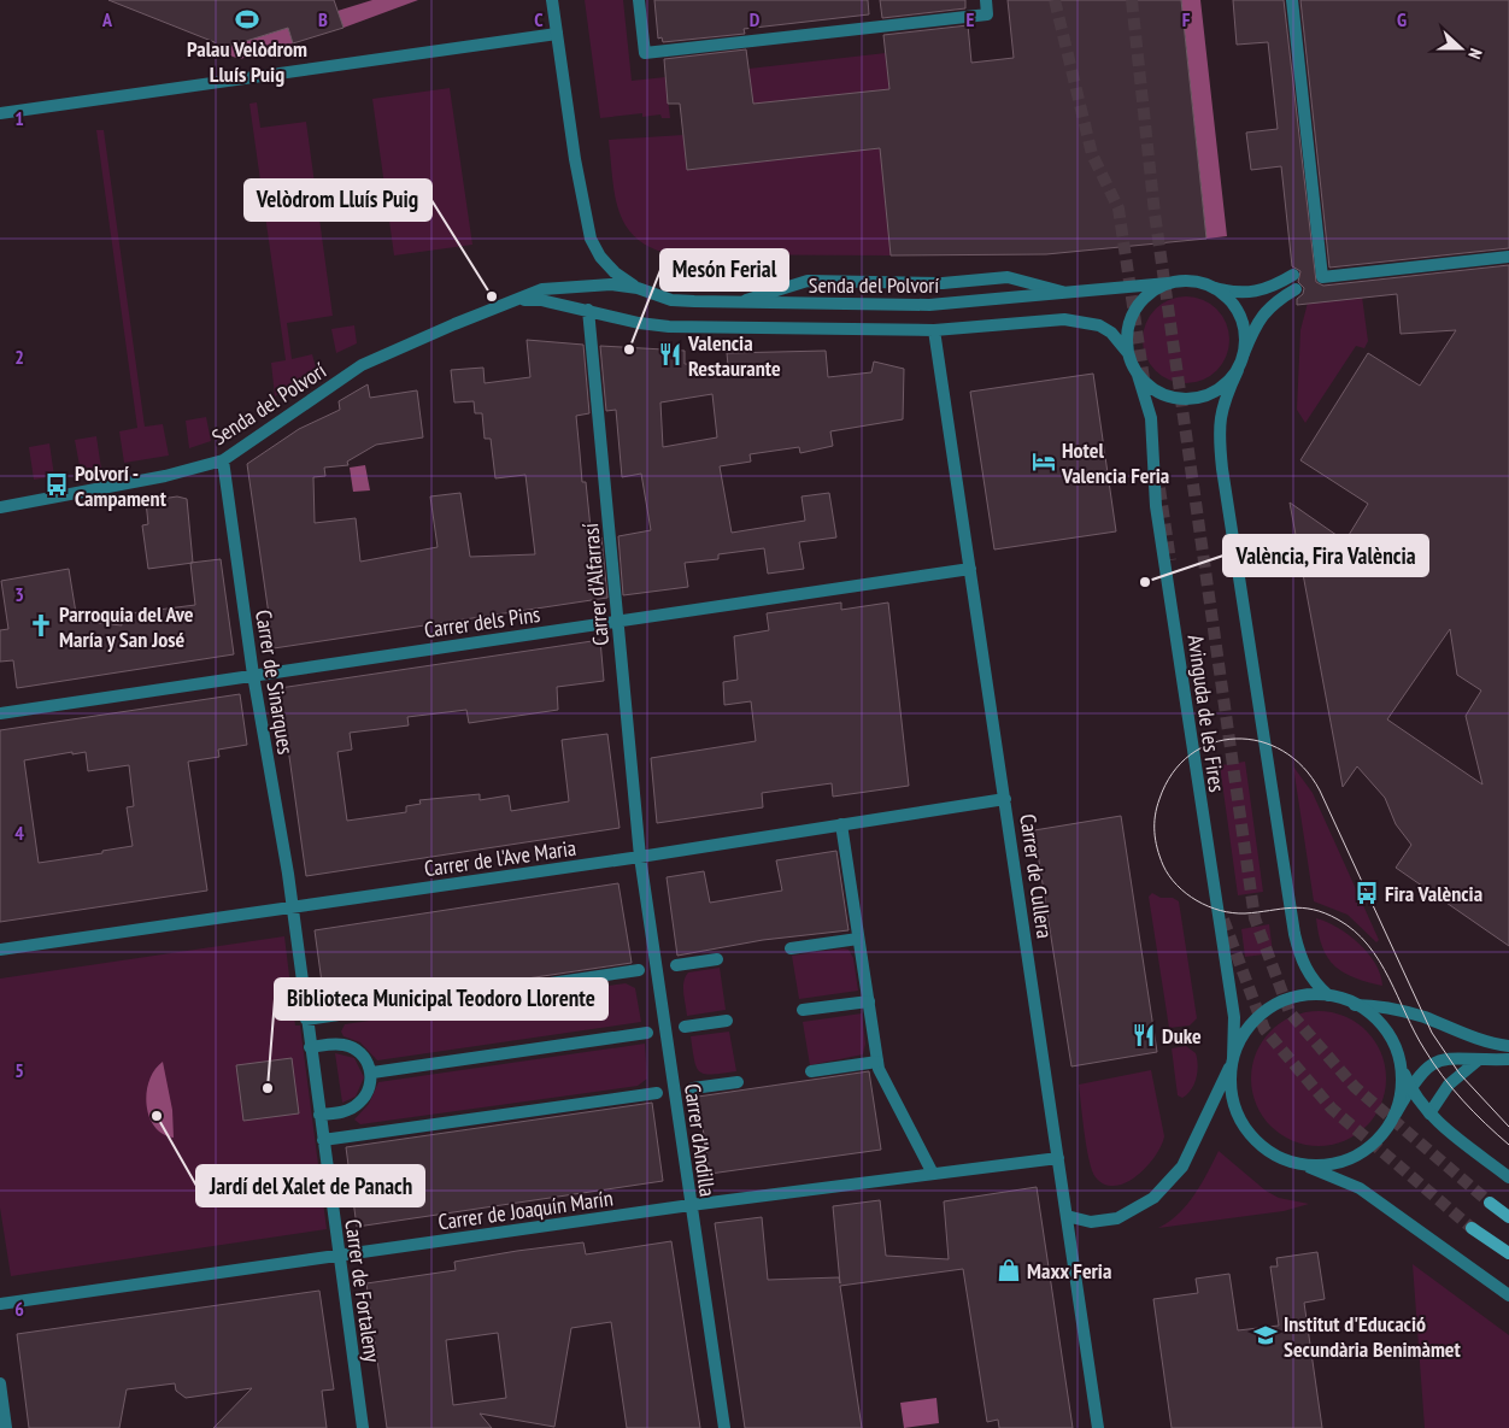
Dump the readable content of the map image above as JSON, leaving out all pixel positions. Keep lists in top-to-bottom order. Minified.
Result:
{"streets":{"street":["Senda del Polvorí","Carrer d'Alfarrasí","Carrer dels Pins","Carrer de Sinarques","Avinguda de les Fires","Carrer de l'Ave Maria","Carrer de Cullera","Carrer d'Andilla","Carrer de Joaquín Marín","Carrer de Fortaleny"]},"crossings":[["Senda del Polvorí","Carrer d'Alfarrasí"],["Senda del Polvorí","Carrer de Sinarques"],["Senda del Polvorí","Avinguda de les Fires"],["Senda del Polvorí","Carrer de Cullera"],["Carrer d'Alfarrasí","Carrer dels Pins"],["Carrer d'Alfarrasí","Carrer de l'Ave Maria"],["Carrer d'Alfarrasí","Carrer d'Andilla"],["Carrer dels Pins","Carrer de Sinarques"],["Carrer dels Pins","Carrer de Cullera"],["Carrer de Sinarques","Carrer de l'Ave Maria"],["Carrer de Sinarques","Carrer de Fortaleny"],["Carrer de l'Ave Maria","Carrer de Cullera"],["Carrer de l'Ave Maria","Carrer d'Andilla"],["Carrer de l'Ave Maria","Carrer de Fortaleny"],["Carrer de Cullera","Carrer de Joaquín Marín"],["Carrer d'Andilla","Carrer de Joaquín Marín"],["Carrer de Joaquín Marín","Carrer de Fortaleny"]],"places":{"sports":["Palau Velòdrom Lluís Puig"],"other":["Velòdrom Lluís Puig","Mesón Ferial","València, Fira València","Biblioteca Municipal Teodoro Llorente","Jardí del Xalet de Panach"],"restaurant":["Valencia Restaurante","Duke"],"hotel":["Hotel Valencia Feria"],"bus stop":["Polvorí - Campament","Fira València"],"church":["Parroquia del Ave María y San José"],"shop":["Maxx Feria"],"school or university":["Institut d'Educació Secundària Benimàmet"]},"north":"right","grid":{"columns":["A","B","C","D","E","F","G"],"rows":["1","2","3","4","5","6"]}}
